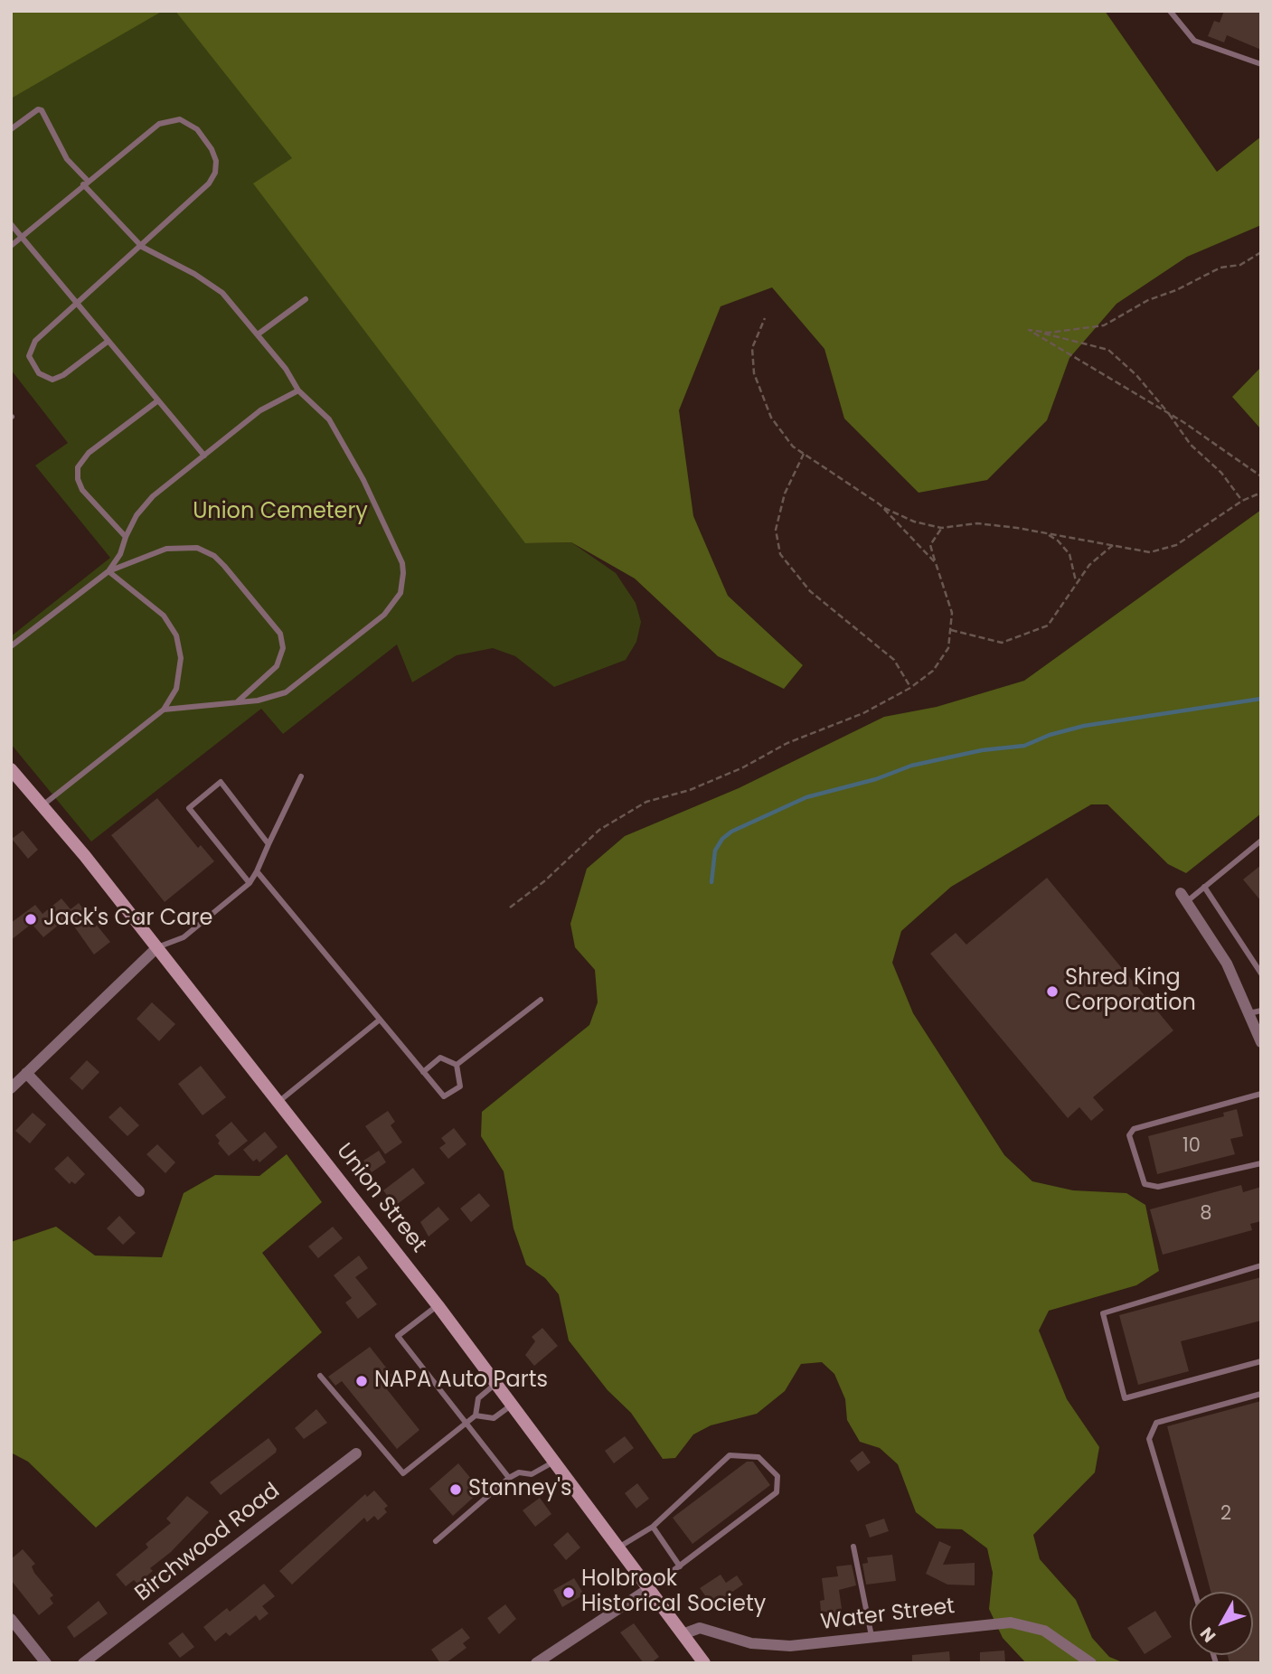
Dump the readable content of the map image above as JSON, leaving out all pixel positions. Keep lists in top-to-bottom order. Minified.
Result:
{"streets":{"main road":["Union Street"],"street":["Birchwood Road","Water Street"]},"crossings":[["Union Street","Water Street"]],"parks":["Union Cemetery"],"places":["Jack's Car Care","Shred King Corporation","NAPA Auto Parts","Stanney's","Holbrook Historical Society"],"house_numbers":["10","8","2"],"north":"bottom left"}
